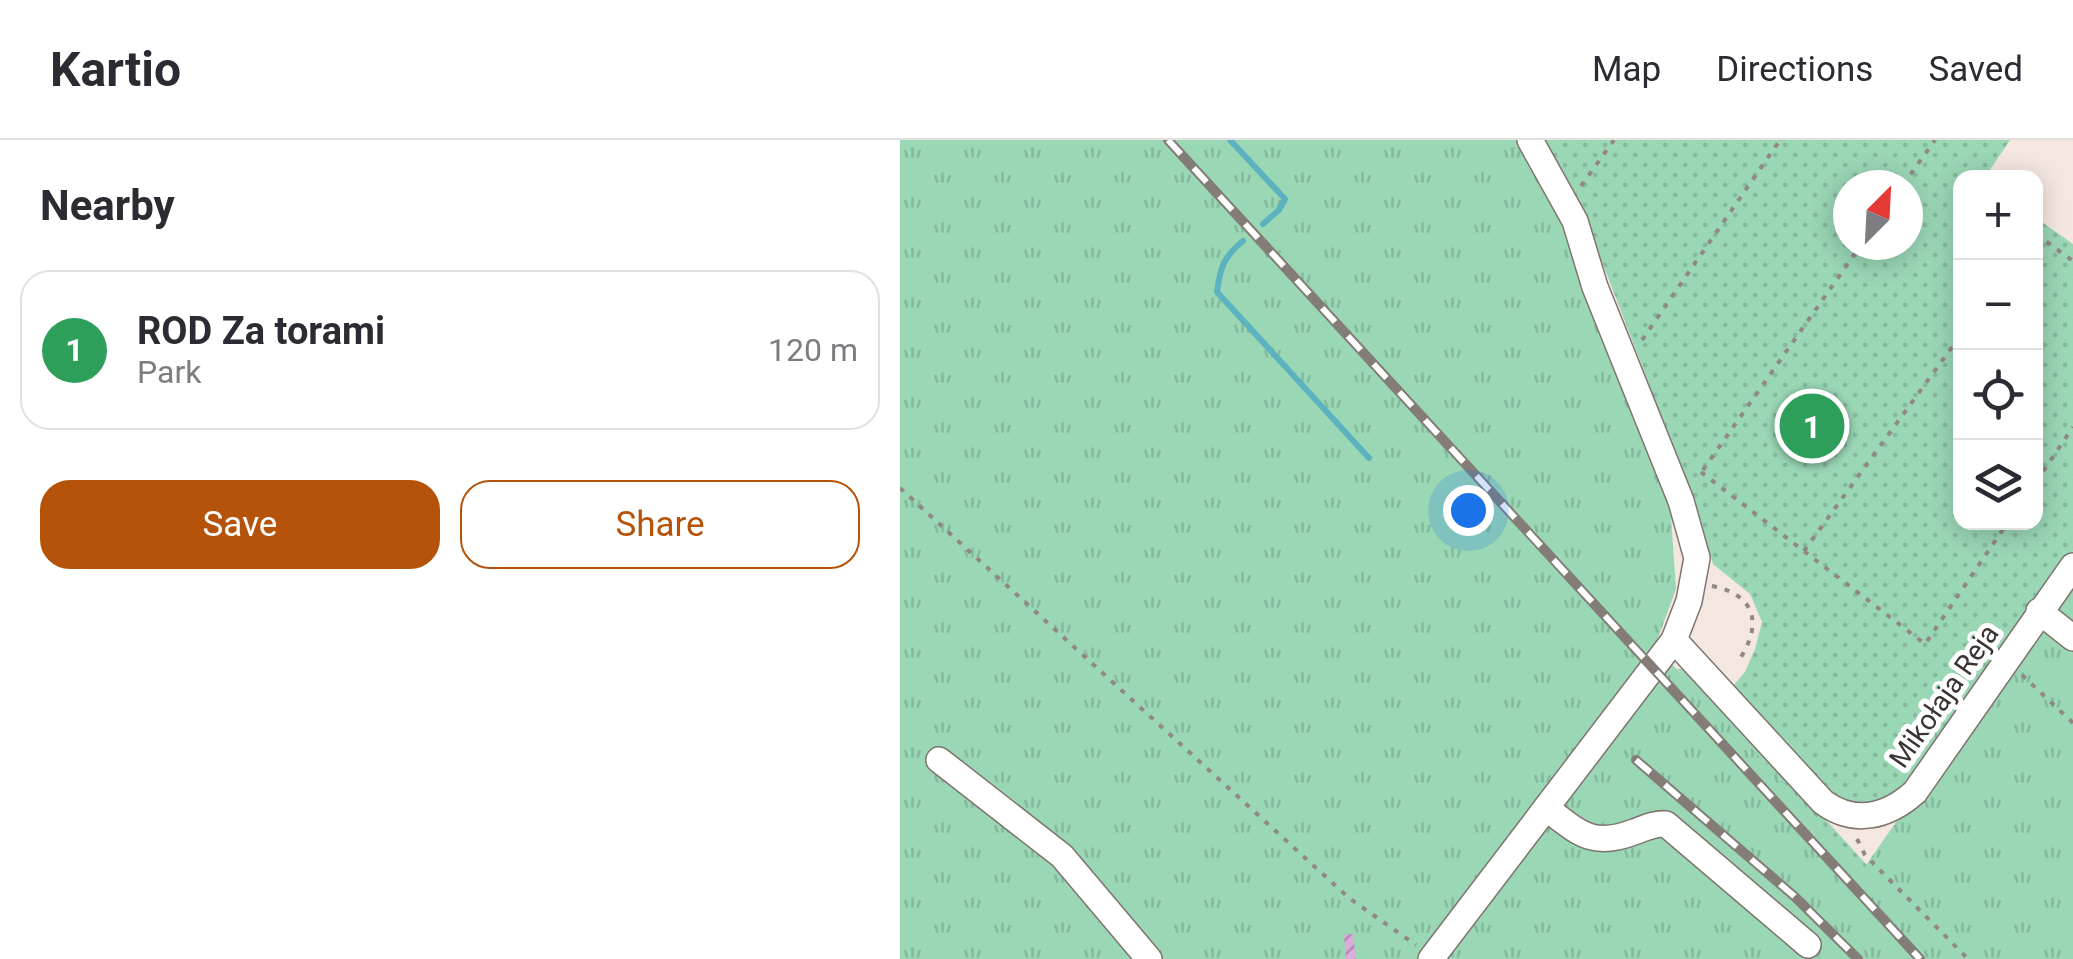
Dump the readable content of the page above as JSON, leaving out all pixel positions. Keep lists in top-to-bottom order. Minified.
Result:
{"streets":{"street":["Mikołaja Reja"]},"north":"top right","page":{"header":"Kartio","nav":["Map","Directions","Saved"],"heading":"Nearby","map_buttons":["+","−"],"list":[{"mark":"1","name":"ROD Za torami","note":"Park","value":"120 m"}],"pins":"1","buttons":["Save","Share"]}}
